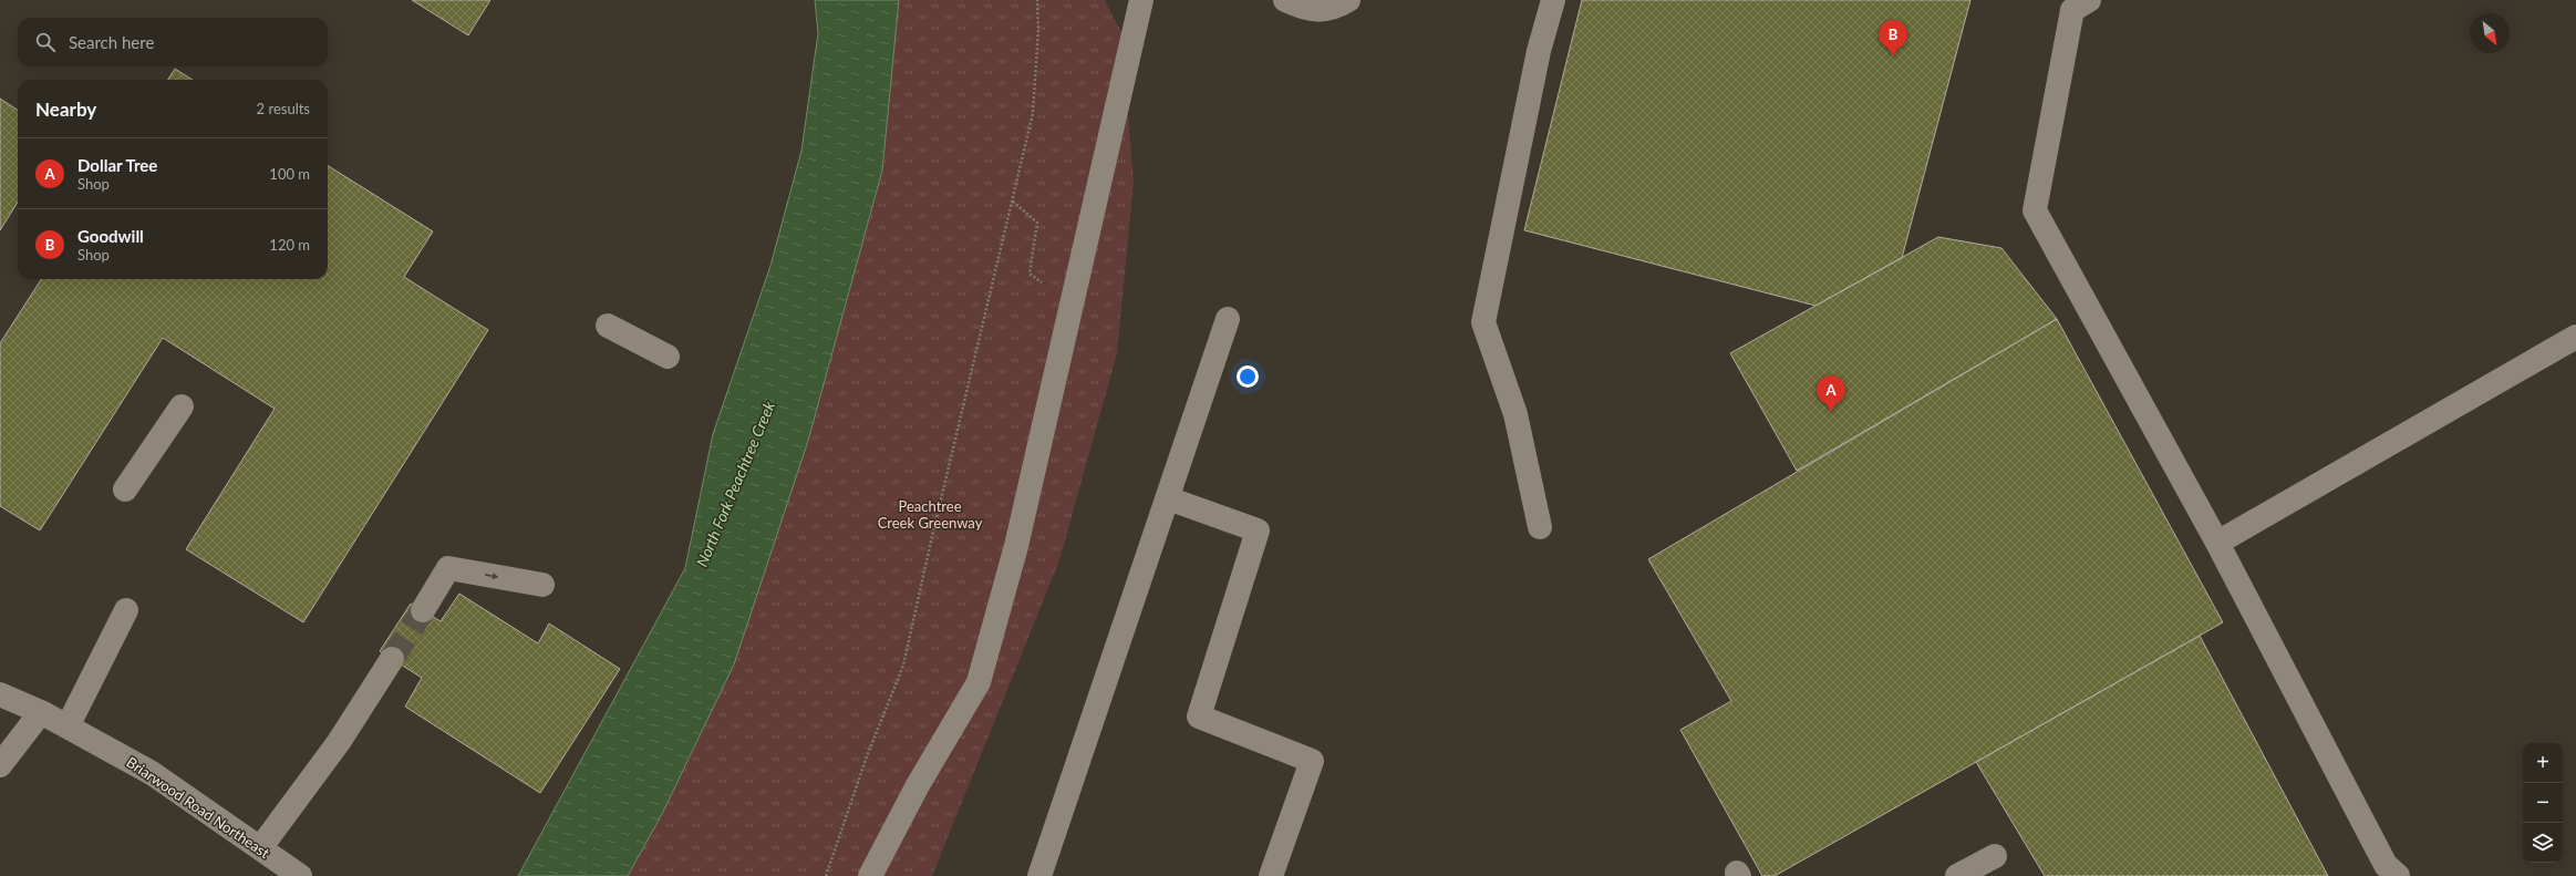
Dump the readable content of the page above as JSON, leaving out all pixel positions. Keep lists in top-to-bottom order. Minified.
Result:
{"streets":{"street":["Briarwood Road Northeast"]},"water":["North Fork Peachtree Creek"],"parks":["Peachtree Creek Greenway"],"north":"bottom right","page":{"search":"Search here","pins":["B","A"],"heading":["Nearby","2 results"],"list":[{"mark":"A","name":"Dollar Tree","note":"Shop","value":"100 m"},{"mark":"B","name":"Goodwill","note":"Shop","value":"120 m"}],"map_buttons":["+","−"]}}
